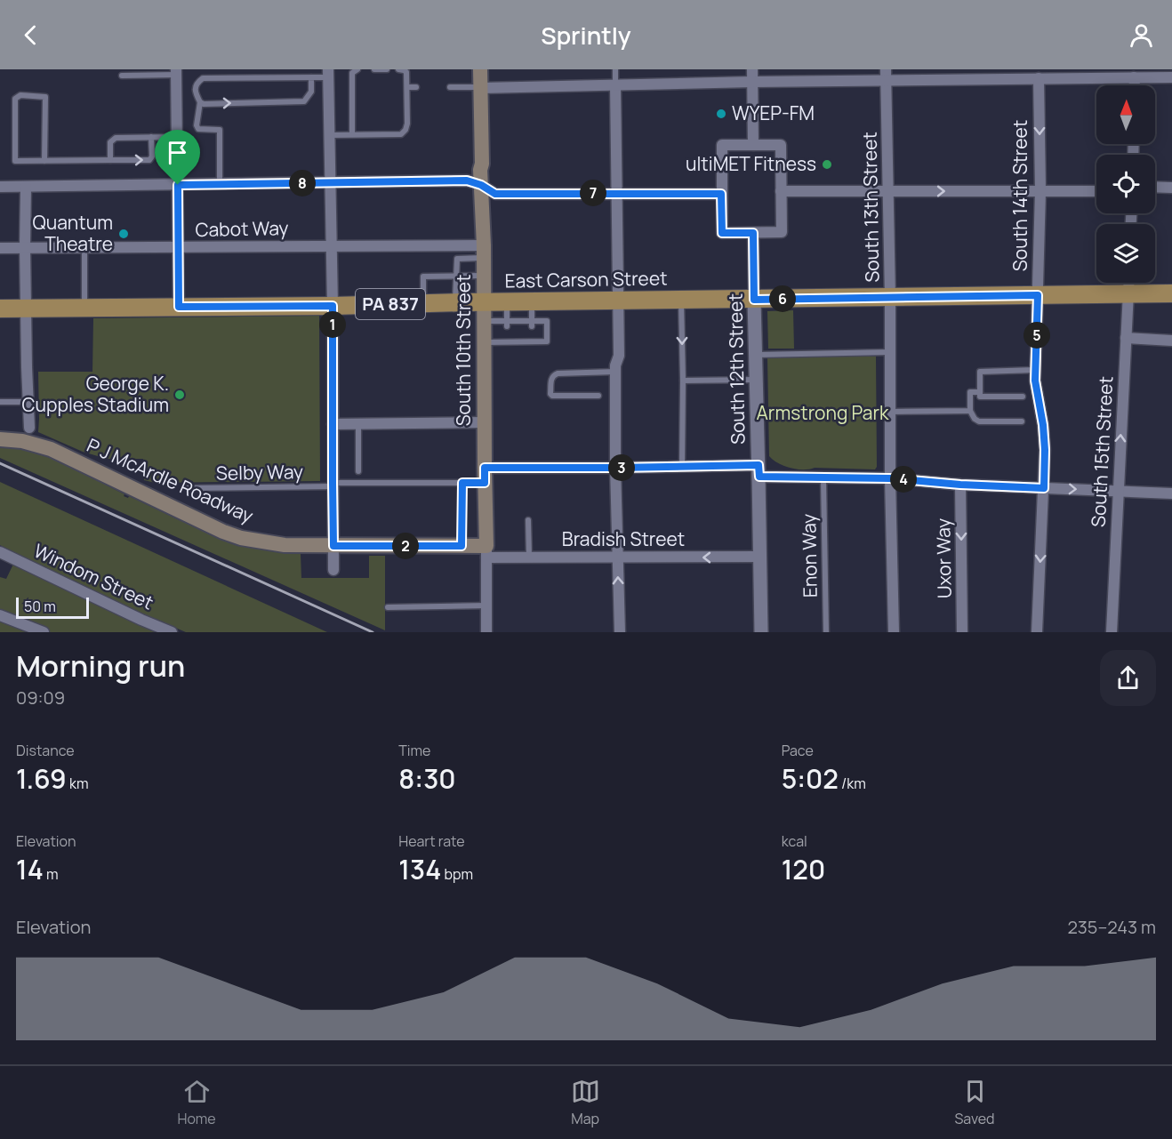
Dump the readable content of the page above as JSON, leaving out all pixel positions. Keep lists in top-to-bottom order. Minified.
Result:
{"streets":{"main road":["East Carson Street","PA 837","South 10th Street","P J McArdle Roadway"],"street":["South 14th Street","South 13th Street","Cabot Way","South 12th Street","South 15th Street","Bradish Street","Uxor Way","Windom Street"],"lane":["Selby Way","Enon Way"]},"crossings":[["South 14th Street","East Carson Street"],["South 13th Street","East Carson Street"],["Cabot Way","South 10th Street"],["East Carson Street","South 10th Street"],["East Carson Street","South 12th Street"],["East Carson Street","South 15th Street"],["South 10th Street","Selby Way"],["South 10th Street","P J McArdle Roadway"],["South 10th Street","Bradish Street"],["South 12th Street","Bradish Street"],["P J McArdle Roadway","Bradish Street"]],"one_way":["South 14th Street","South 15th Street","Uxor Way"],"parks":["Armstrong Park"],"places":["WYEP-FM","ultiMET Fitness","Quantum Theatre","George K. Cupples Stadium"],"scale_bar":"50 m","north":"top","page":{"header":"Sprintly","pins":["8","7","6","1","5","3","4","2"],"scale":"50 m","heading":["Morning run","09:09"],"stats":[["Distance","1.69 km"],["Time","8:30"],["Pace","5:02 /km"],["Elevation","14 m"],["Heart rate","134 bpm"],["kcal","120"]],"chart":["Elevation","235–243 m"],"tabs":["Home","Map","Saved"]}}
